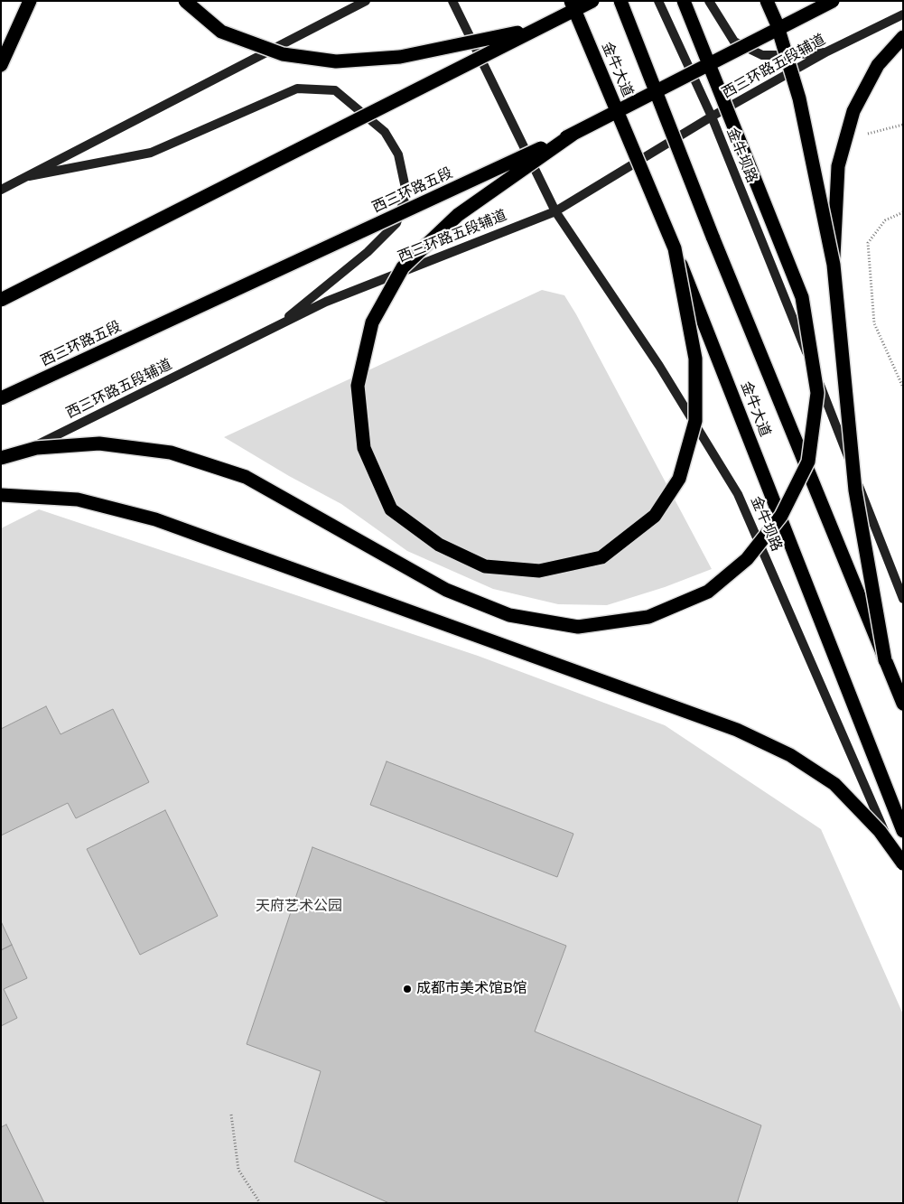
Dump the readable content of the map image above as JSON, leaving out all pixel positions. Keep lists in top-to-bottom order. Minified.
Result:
{"streets":{"highway":["金牛大道","西三环路五段"],"main road":["西三环路五段辅道","金牛坝路"]},"crossings":[["西三环路五段辅道","金牛坝路"]],"parks":["天府艺术公园"],"places":["成都市美术馆B馆"]}
